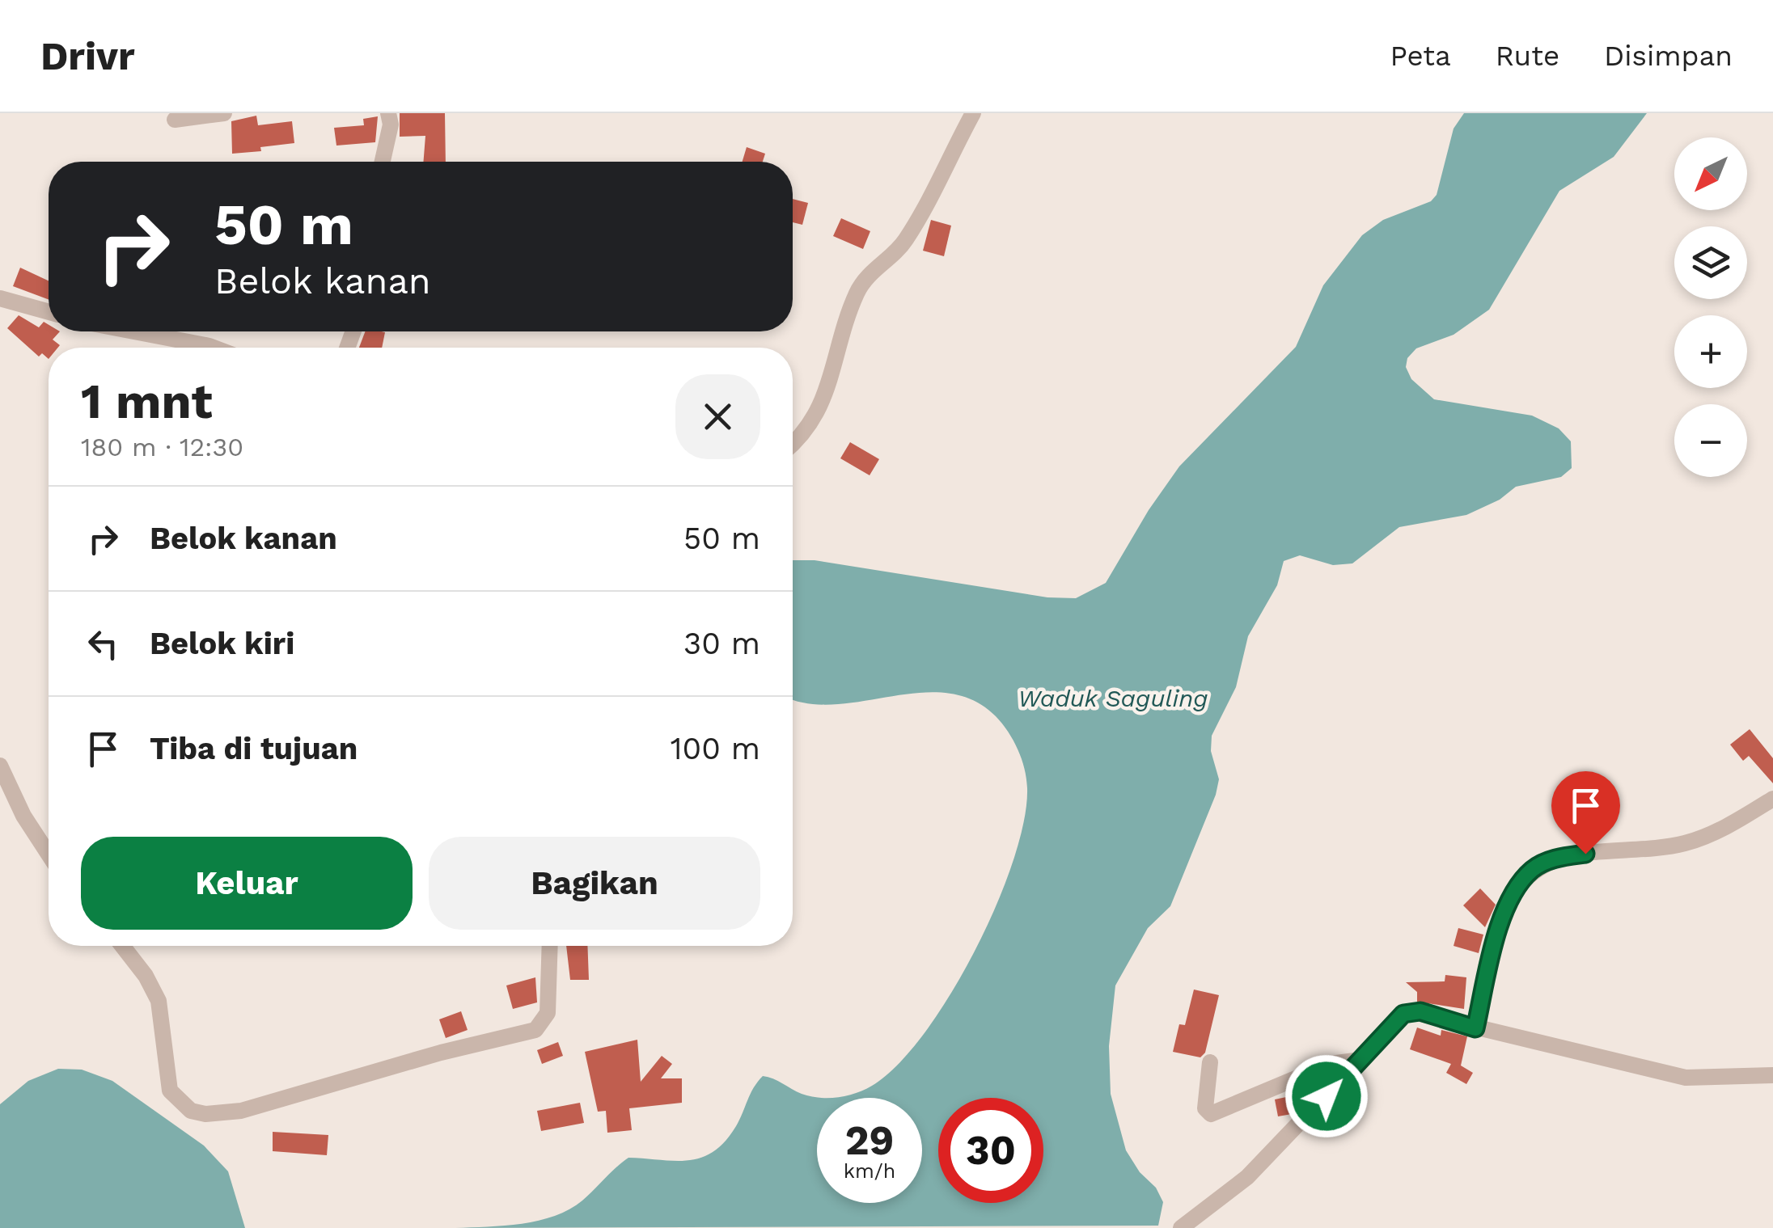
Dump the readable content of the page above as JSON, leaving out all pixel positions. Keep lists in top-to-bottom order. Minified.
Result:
{"water":["Waduk Saguling"],"north":"bottom left","page":{"header":"Drivr","nav":["Peta","Rute","Disimpan"],"map_buttons":["+","−"],"turn":["50 m","Belok kanan"],"heading":["1 mnt","180 m · 12:30"],"list":[{"name":"Belok kanan","value":"50 m"},{"name":"Belok kiri","value":"30 m"},{"name":"Tiba di tujuan","value":"100 m"}],"buttons":["Keluar","Bagikan"],"speed":"29 km/h","limit":"30"}}
